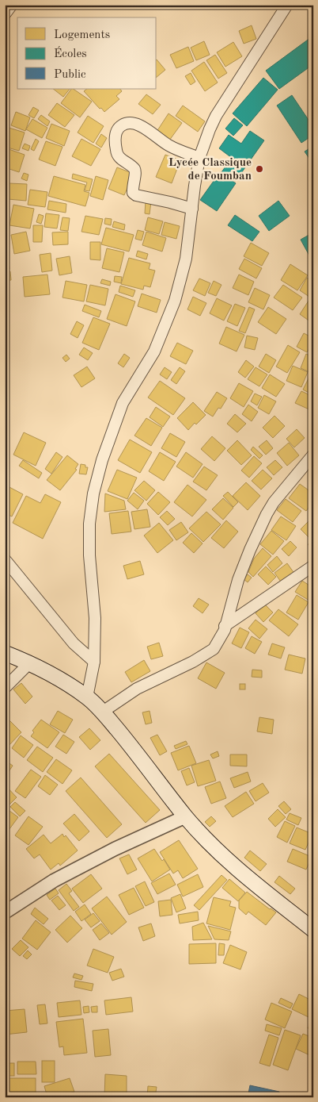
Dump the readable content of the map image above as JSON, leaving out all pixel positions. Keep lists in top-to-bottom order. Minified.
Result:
{"places":["Lycée Classique de Foumban"],"legend":["Logements","Écoles","Public"]}
